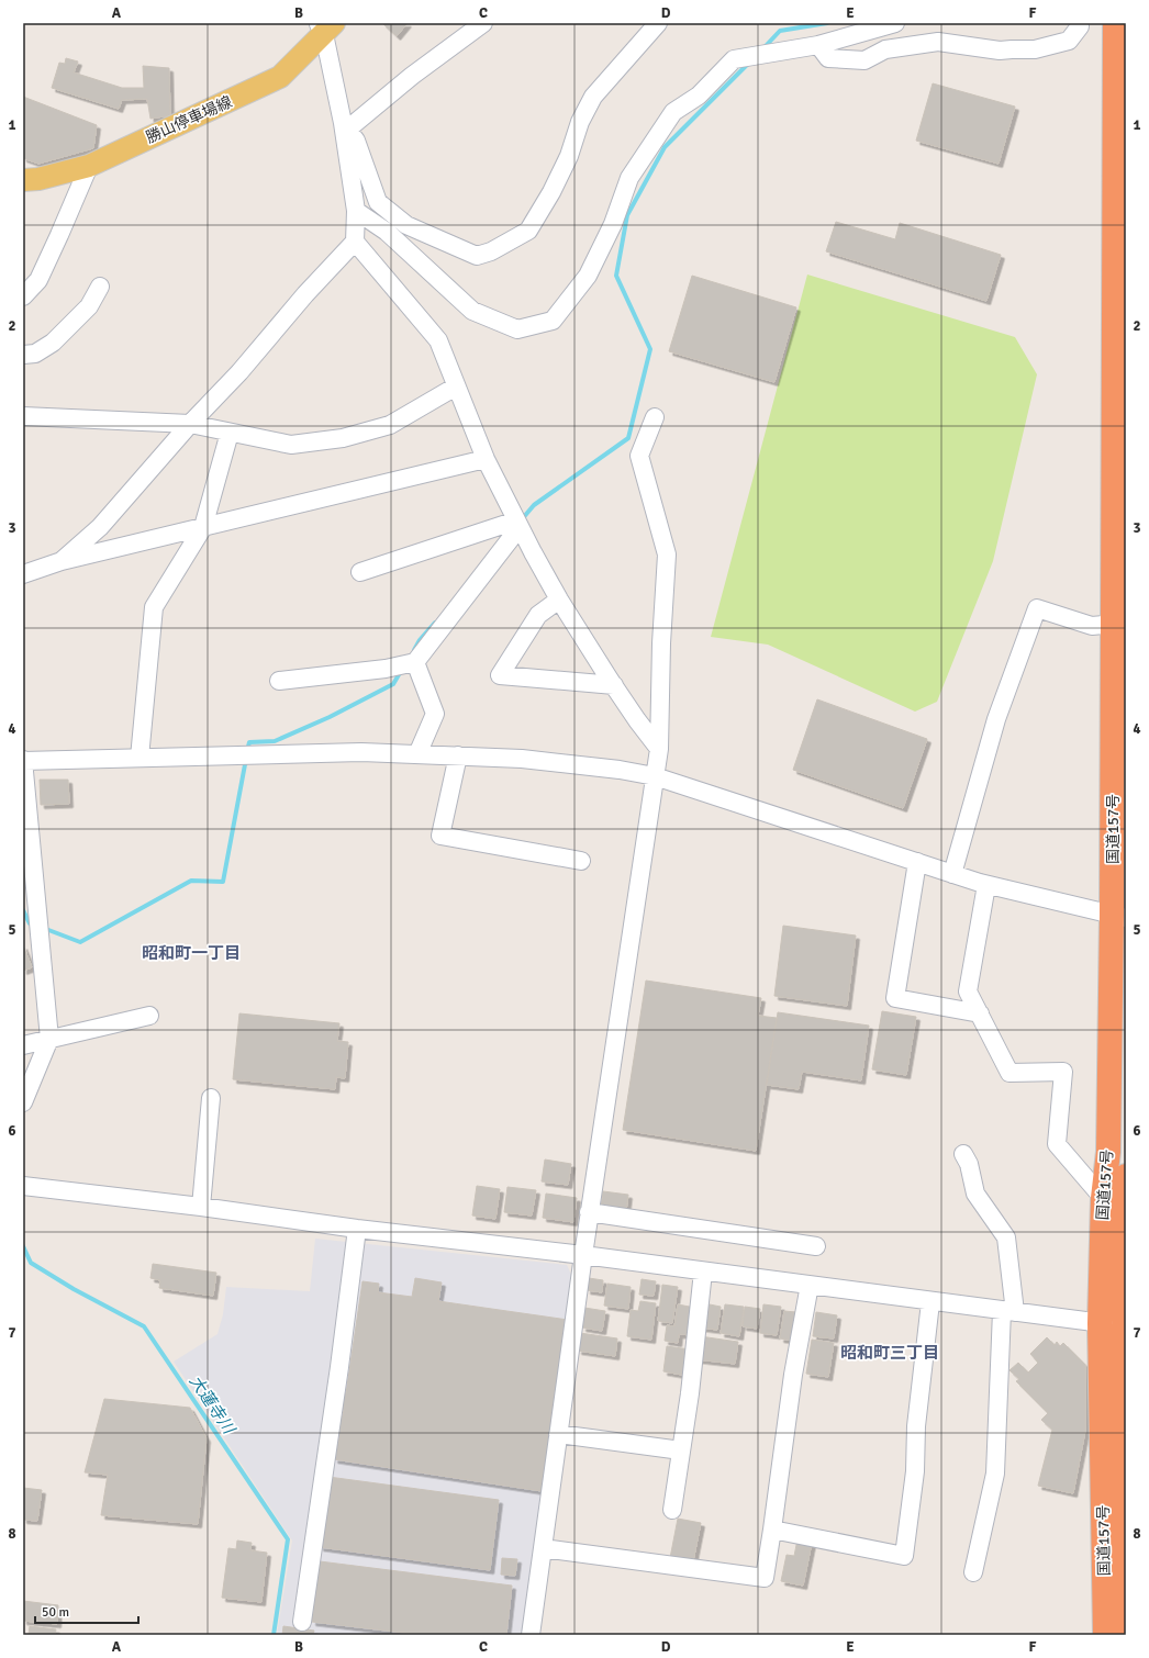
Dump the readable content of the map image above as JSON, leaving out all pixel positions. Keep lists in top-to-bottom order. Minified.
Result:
{"streets":{"highway":["国道157号"],"main road":["勝山停車場線"]},"districts":["昭和町一丁目","昭和町三丁目"],"water":["大蓮寺川"],"scale_bar":"50 m","grid":{"columns":["A","B","C","D","E","F"],"rows":["1","2","3","4","5","6","7","8"]}}
